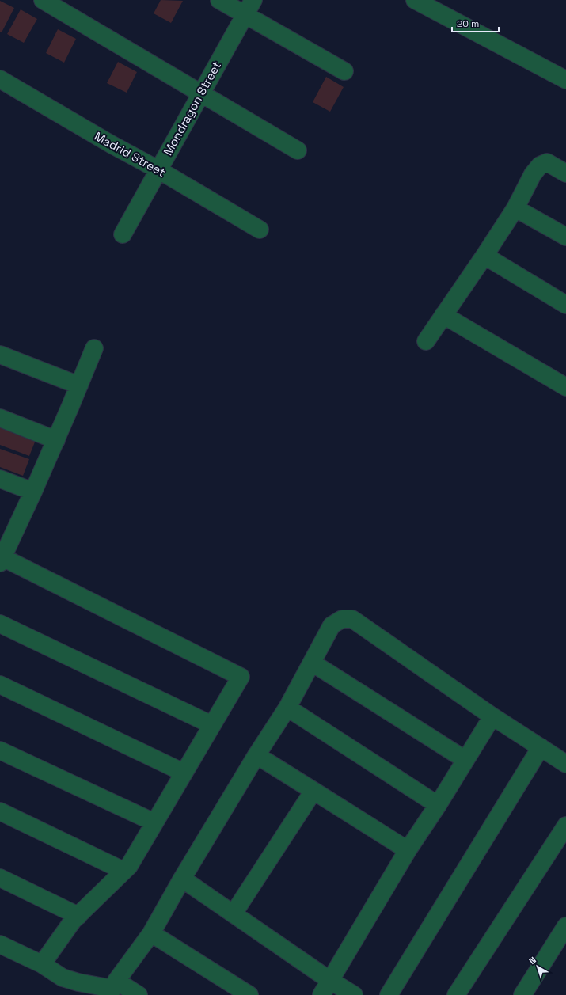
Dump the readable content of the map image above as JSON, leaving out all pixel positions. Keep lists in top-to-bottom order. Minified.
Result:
{"streets":{"street":["Mondragon Street","Madrid Street"]},"crossings":[["Mondragon Street","Madrid Street"]],"scale_bar":"20 m","north":"top left"}
